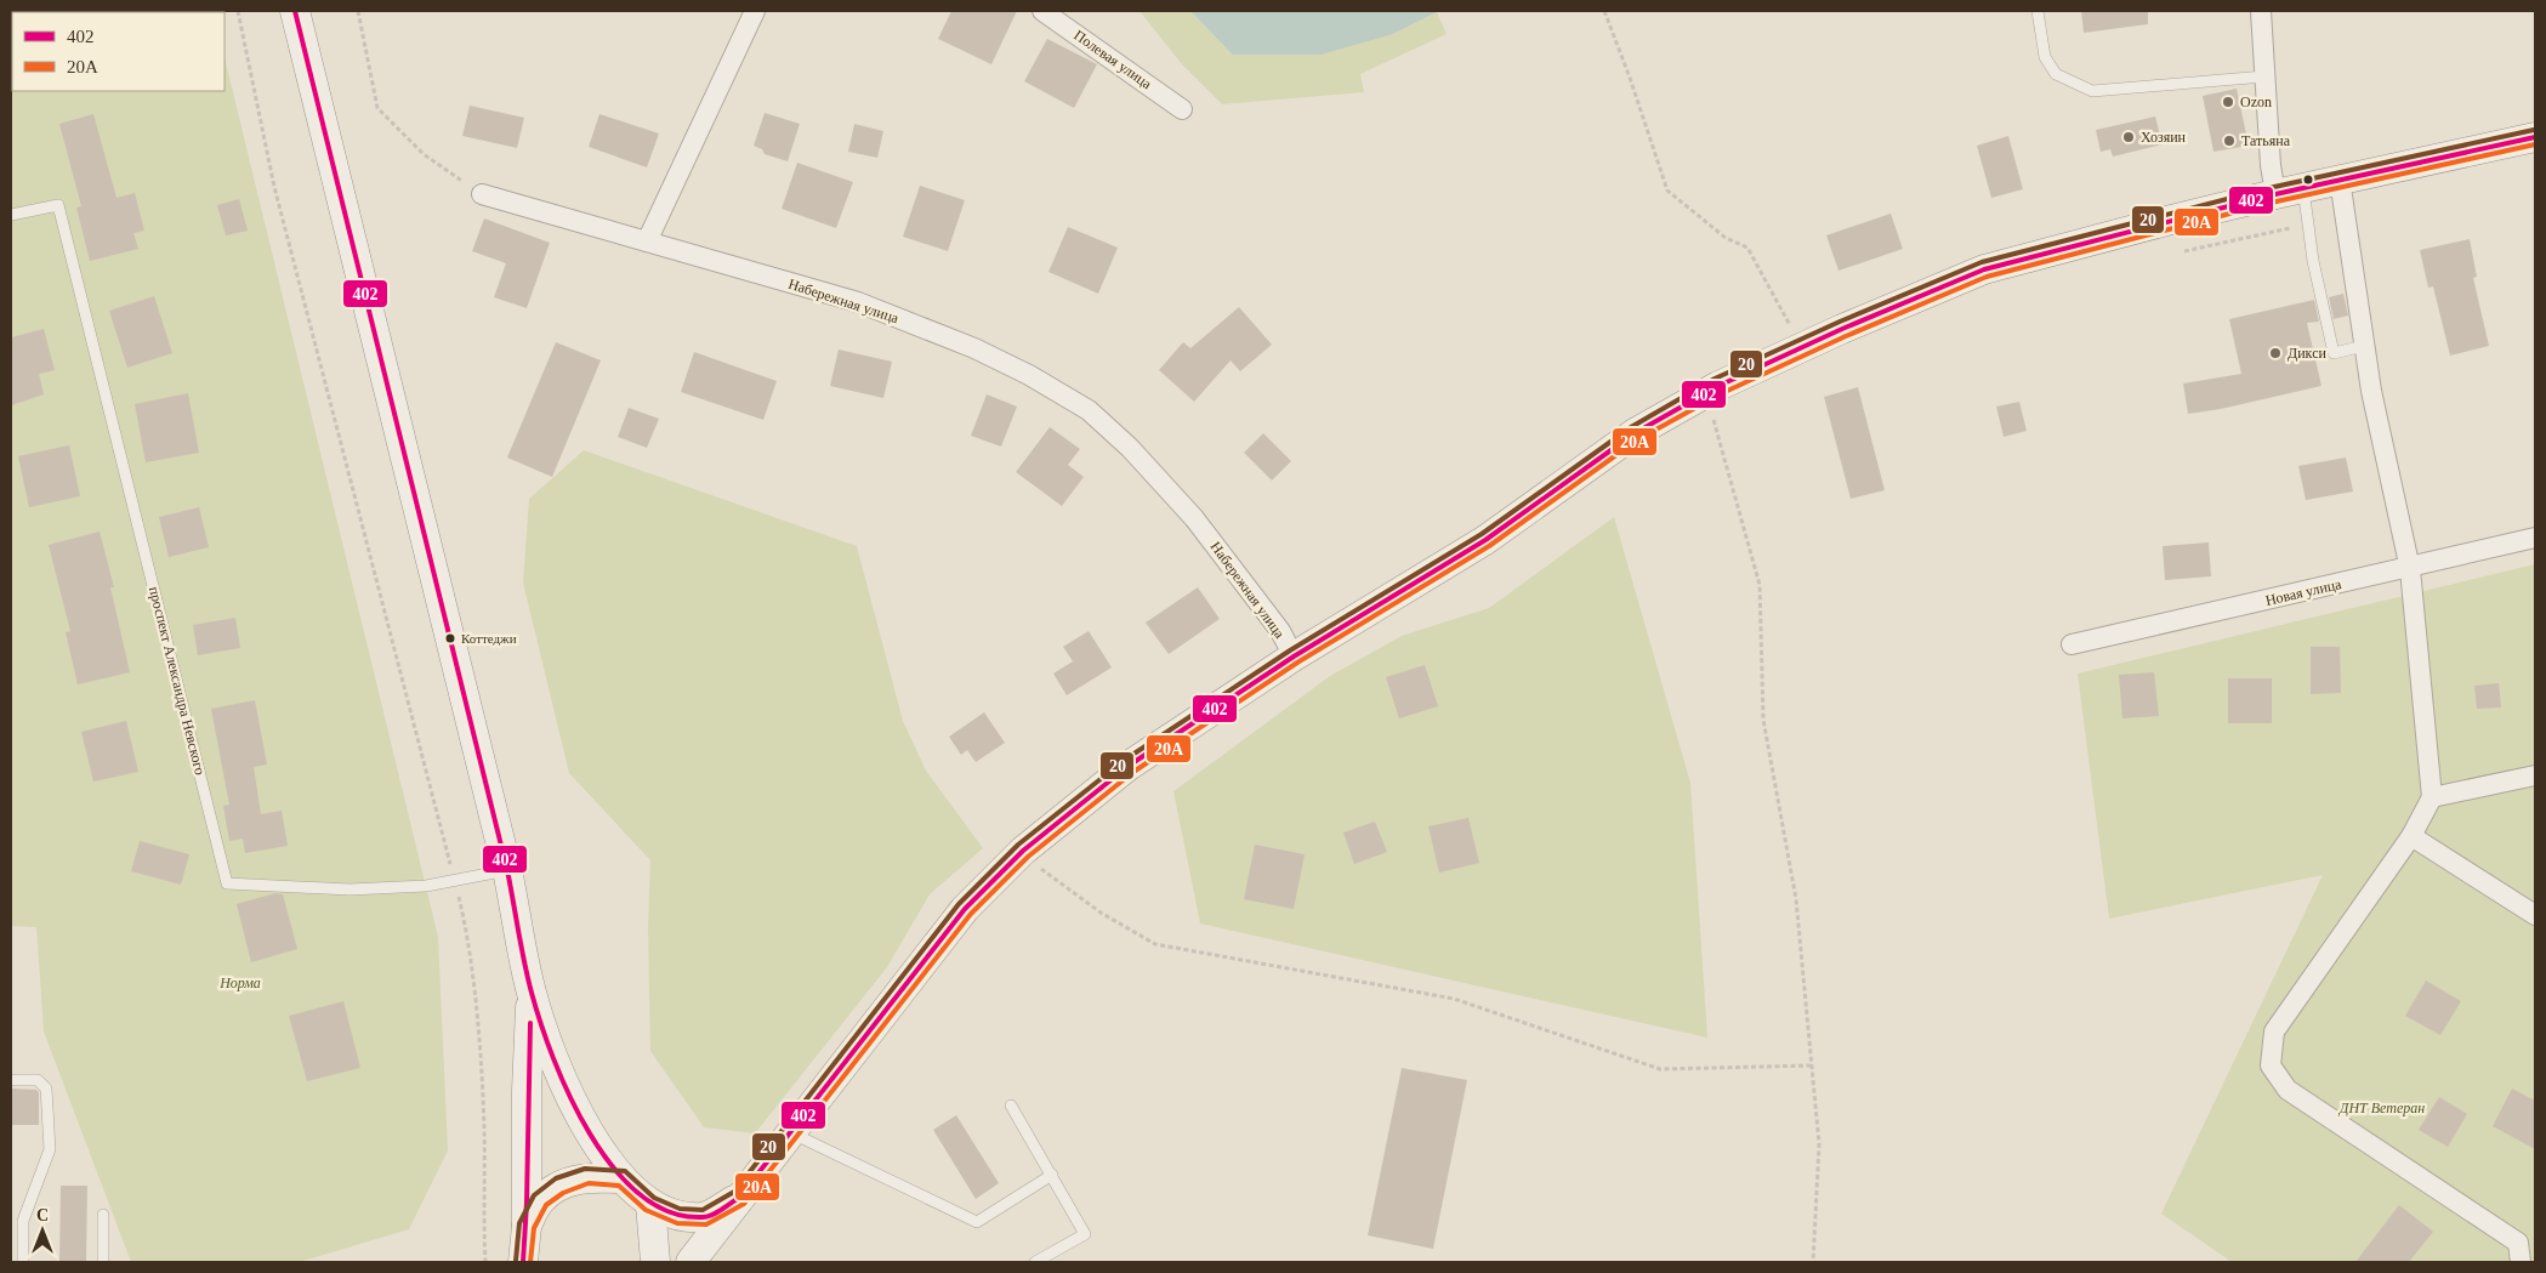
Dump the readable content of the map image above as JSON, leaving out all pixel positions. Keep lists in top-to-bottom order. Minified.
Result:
{"streets":{"street":["Полевая улица","Набережная улица","Новая улица"],"lane":["проспект Александра Невского"]},"parks":["Норма","ДНТ Ветеран"],"places":["Ozon","Хозяин","Татьяна","Дикси","Коттеджи"],"lines":["transit line 402","transit line 20","transit line 20А"],"legend":["402","20А"],"north":"top"}
